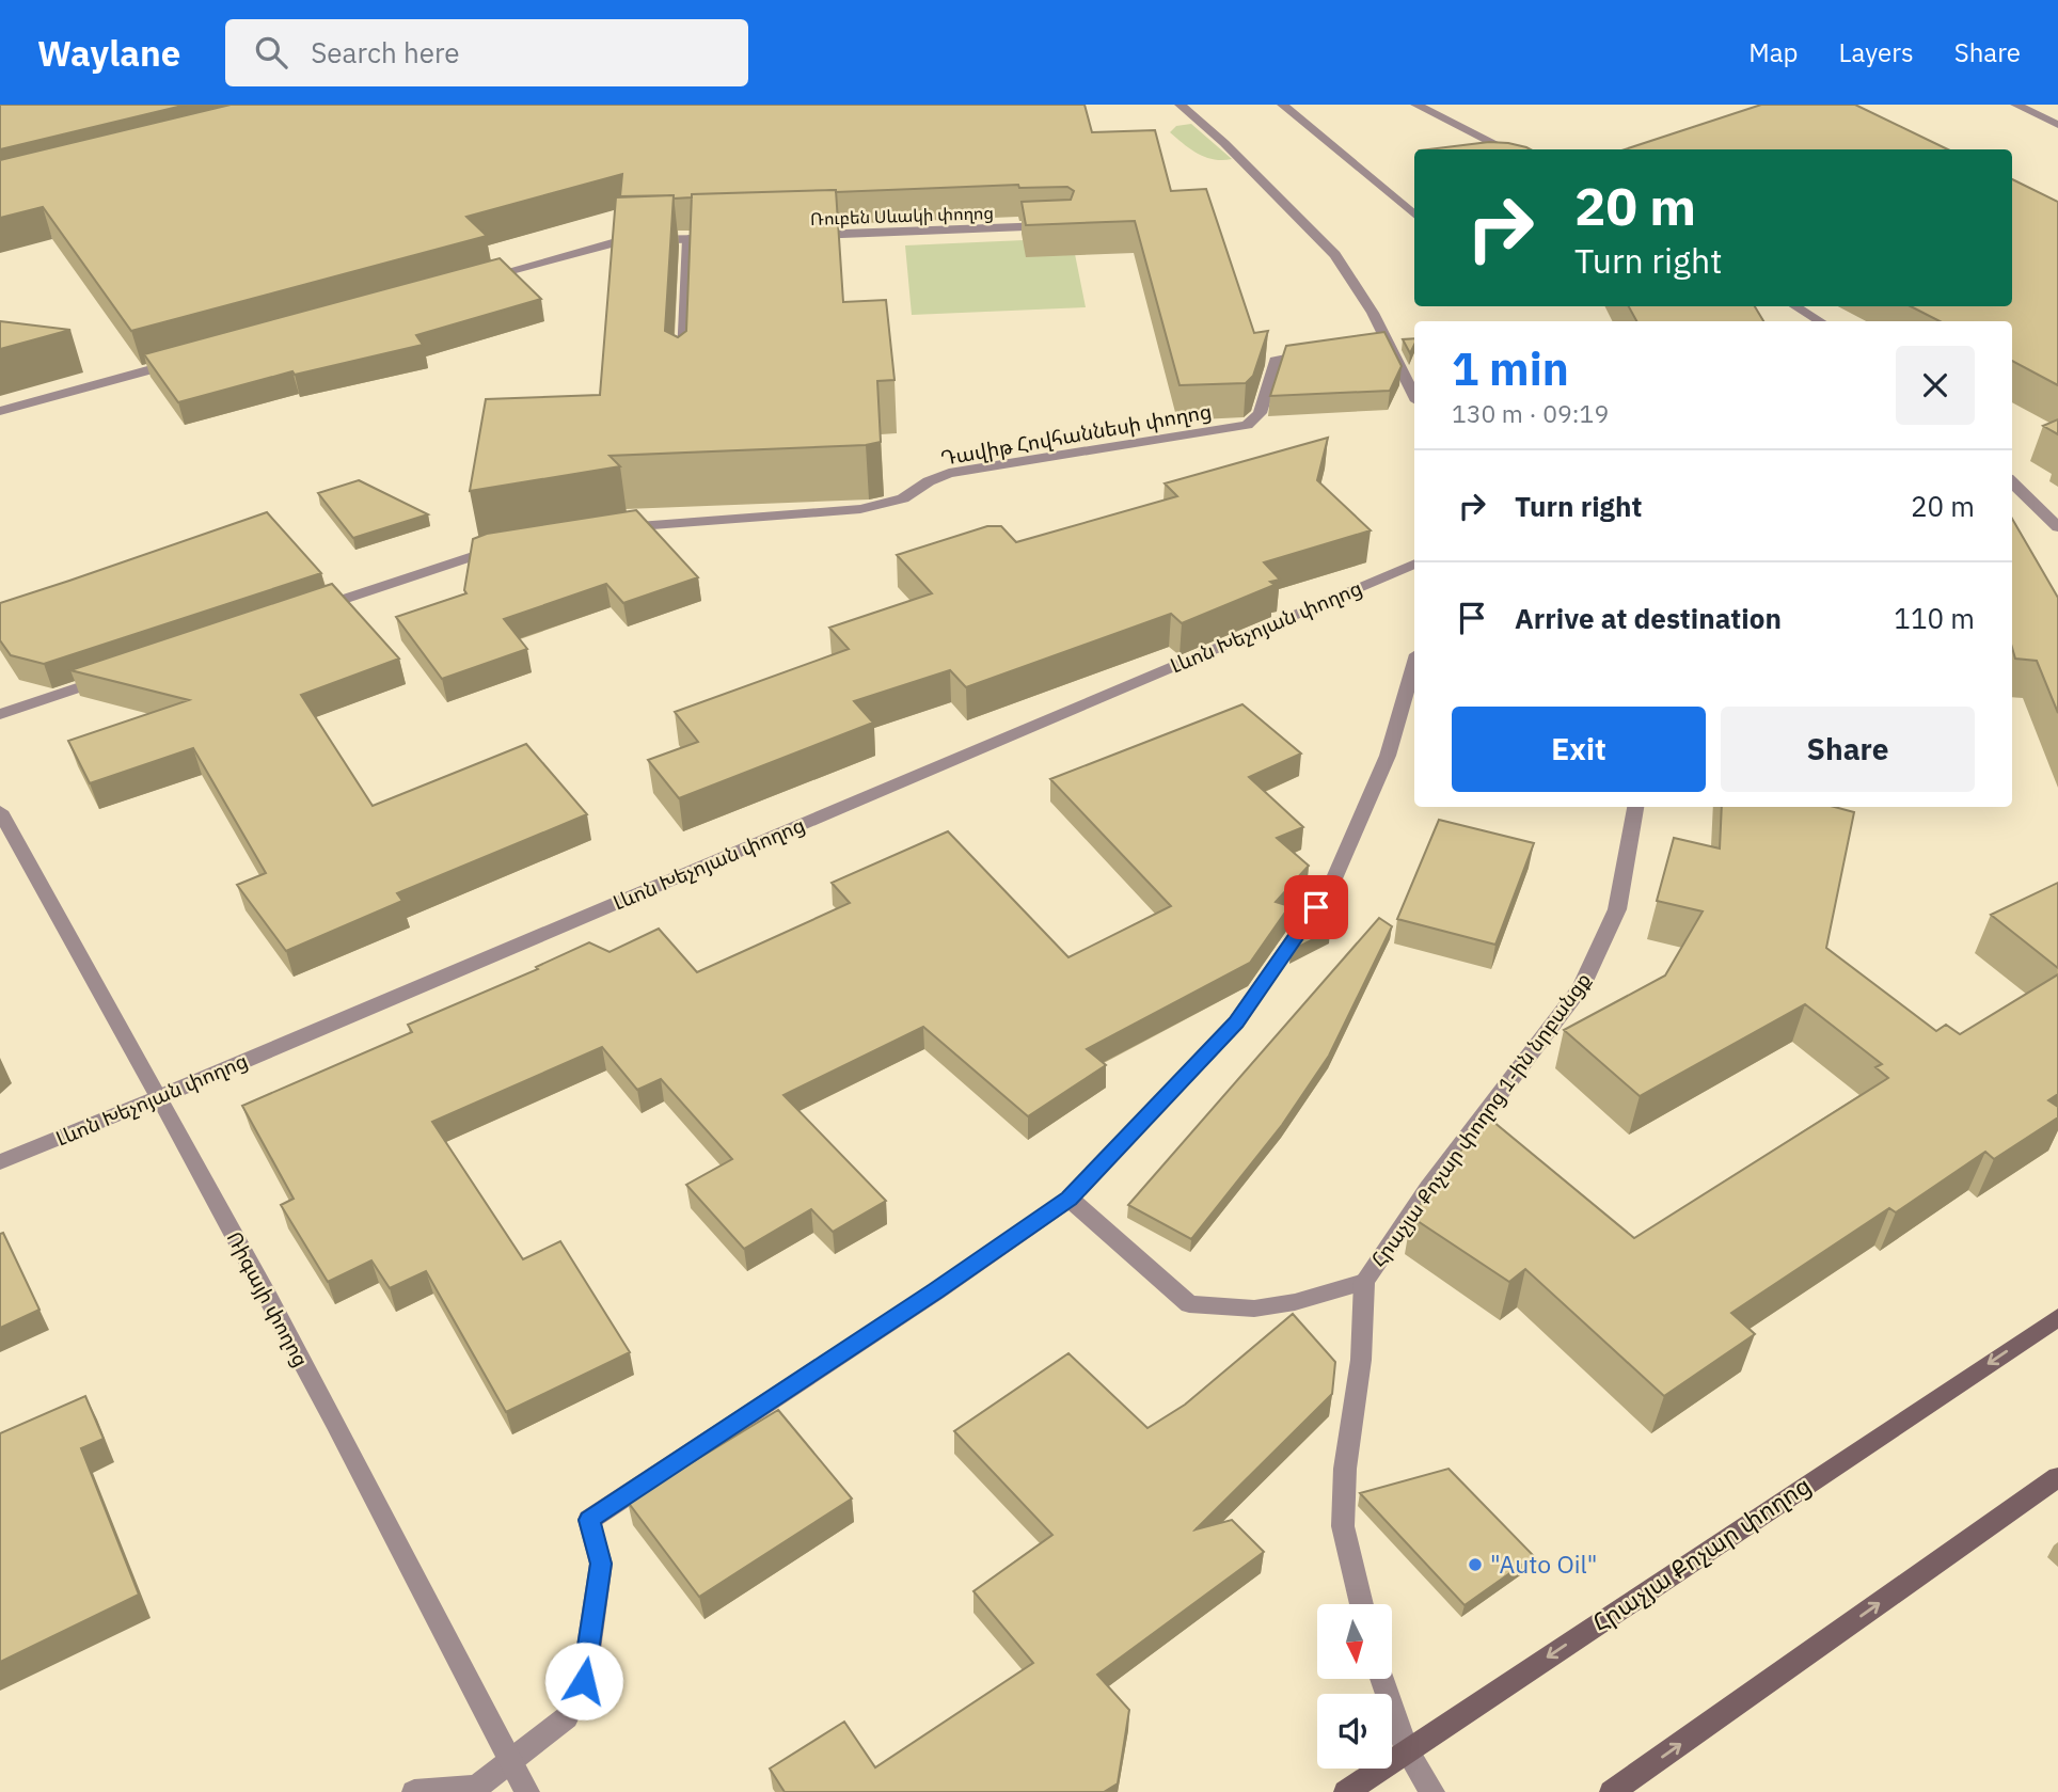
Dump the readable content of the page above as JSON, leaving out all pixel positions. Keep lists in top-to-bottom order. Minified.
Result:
{"streets":{"main road":["Հրաչյա Քոչար փողոց"],"street":["Ռուբեն Սևակի փողոց","Դավիթ Հովհաննեսի փողոց","Լևոն Խեչոյան փողոց","Հրաչյա Քոչար փողոց 1-ին նրբանցք","Ռիգայի փողոց"]},"crossings":[["Լևոն Խեչոյան փողոց","Ռիգայի փողոց"]],"places":["\"Auto Oil\""],"north":"bottom","page":{"header":"Waylane","search":"Search here","nav":["Map","Layers","Share"],"turn":["20 m","Turn right"],"heading":["1 min","130 m · 09:19"],"list":[{"name":"Turn right","value":"20 m"},{"name":"Arrive at destination","value":"110 m"}],"buttons":["Exit","Share"]}}
